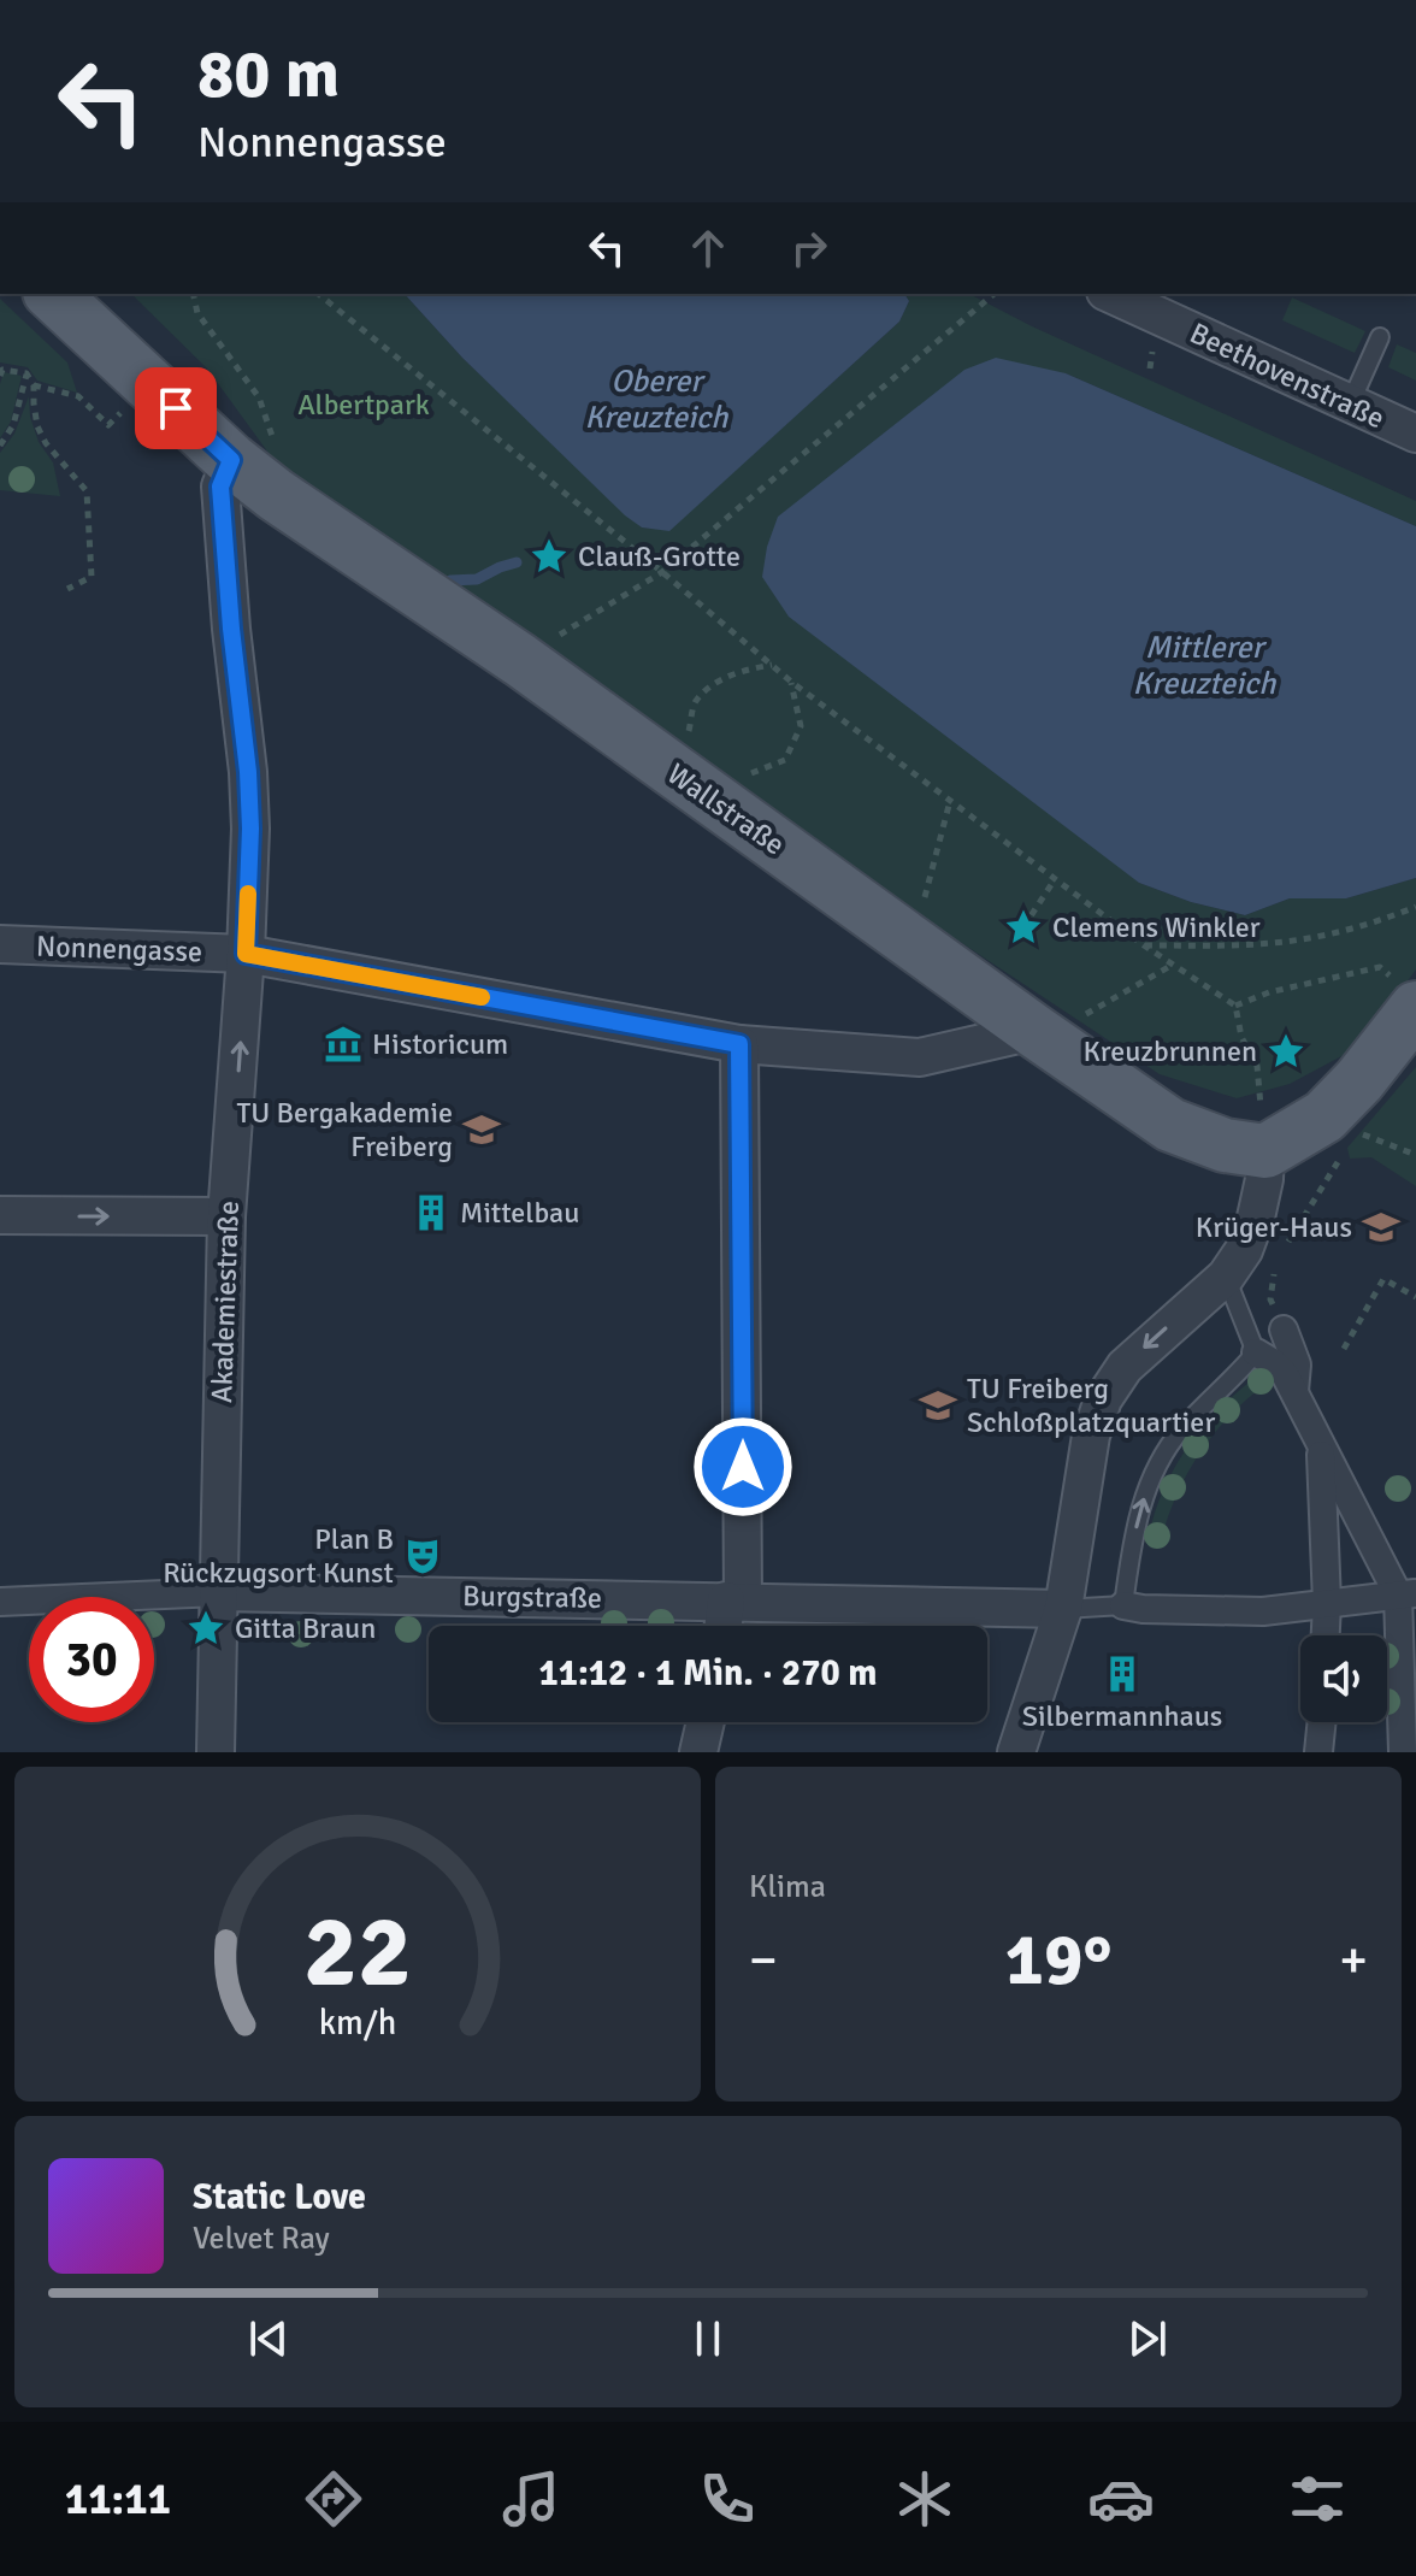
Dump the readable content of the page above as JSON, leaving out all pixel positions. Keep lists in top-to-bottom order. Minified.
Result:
{"streets":{"main road":["Wallstraße"],"street":["Beethovenstraße","Nonnengasse","Akademiestraße","Burgstraße"]},"crossings":[["Wallstraße","Nonnengasse"],["Wallstraße","Akademiestraße"],["Nonnengasse","Akademiestraße"],["Akademiestraße","Burgstraße"]],"water":["Oberer Kreuzteich","Mittlerer Kreuzteich"],"parks":["Albertpark"],"places":{"place":["Clauß-Grotte","Clemens Winkler","Kreuzbrunnen","Gitta Braun"],"museum":["Historicum"],"school or university":["TU Bergakademie Freiberg","Krüger-Haus","TU Freiberg Schloßplatzquartier"],"building":["Mittelbau","Silbermannhaus"],"theatre":["Plan B Rückzugsort Kunst"]},"page":{"turn":["80 m","Nonnengasse"],"limit":"30","trip":"11:12 · 1 Min. · 270 m","tile":"Klima","heat":["−","19°","+"],"song":["Static Love","Velvet Ray"],"tabs":"11:11","gauge":["22","km/h"]}}
